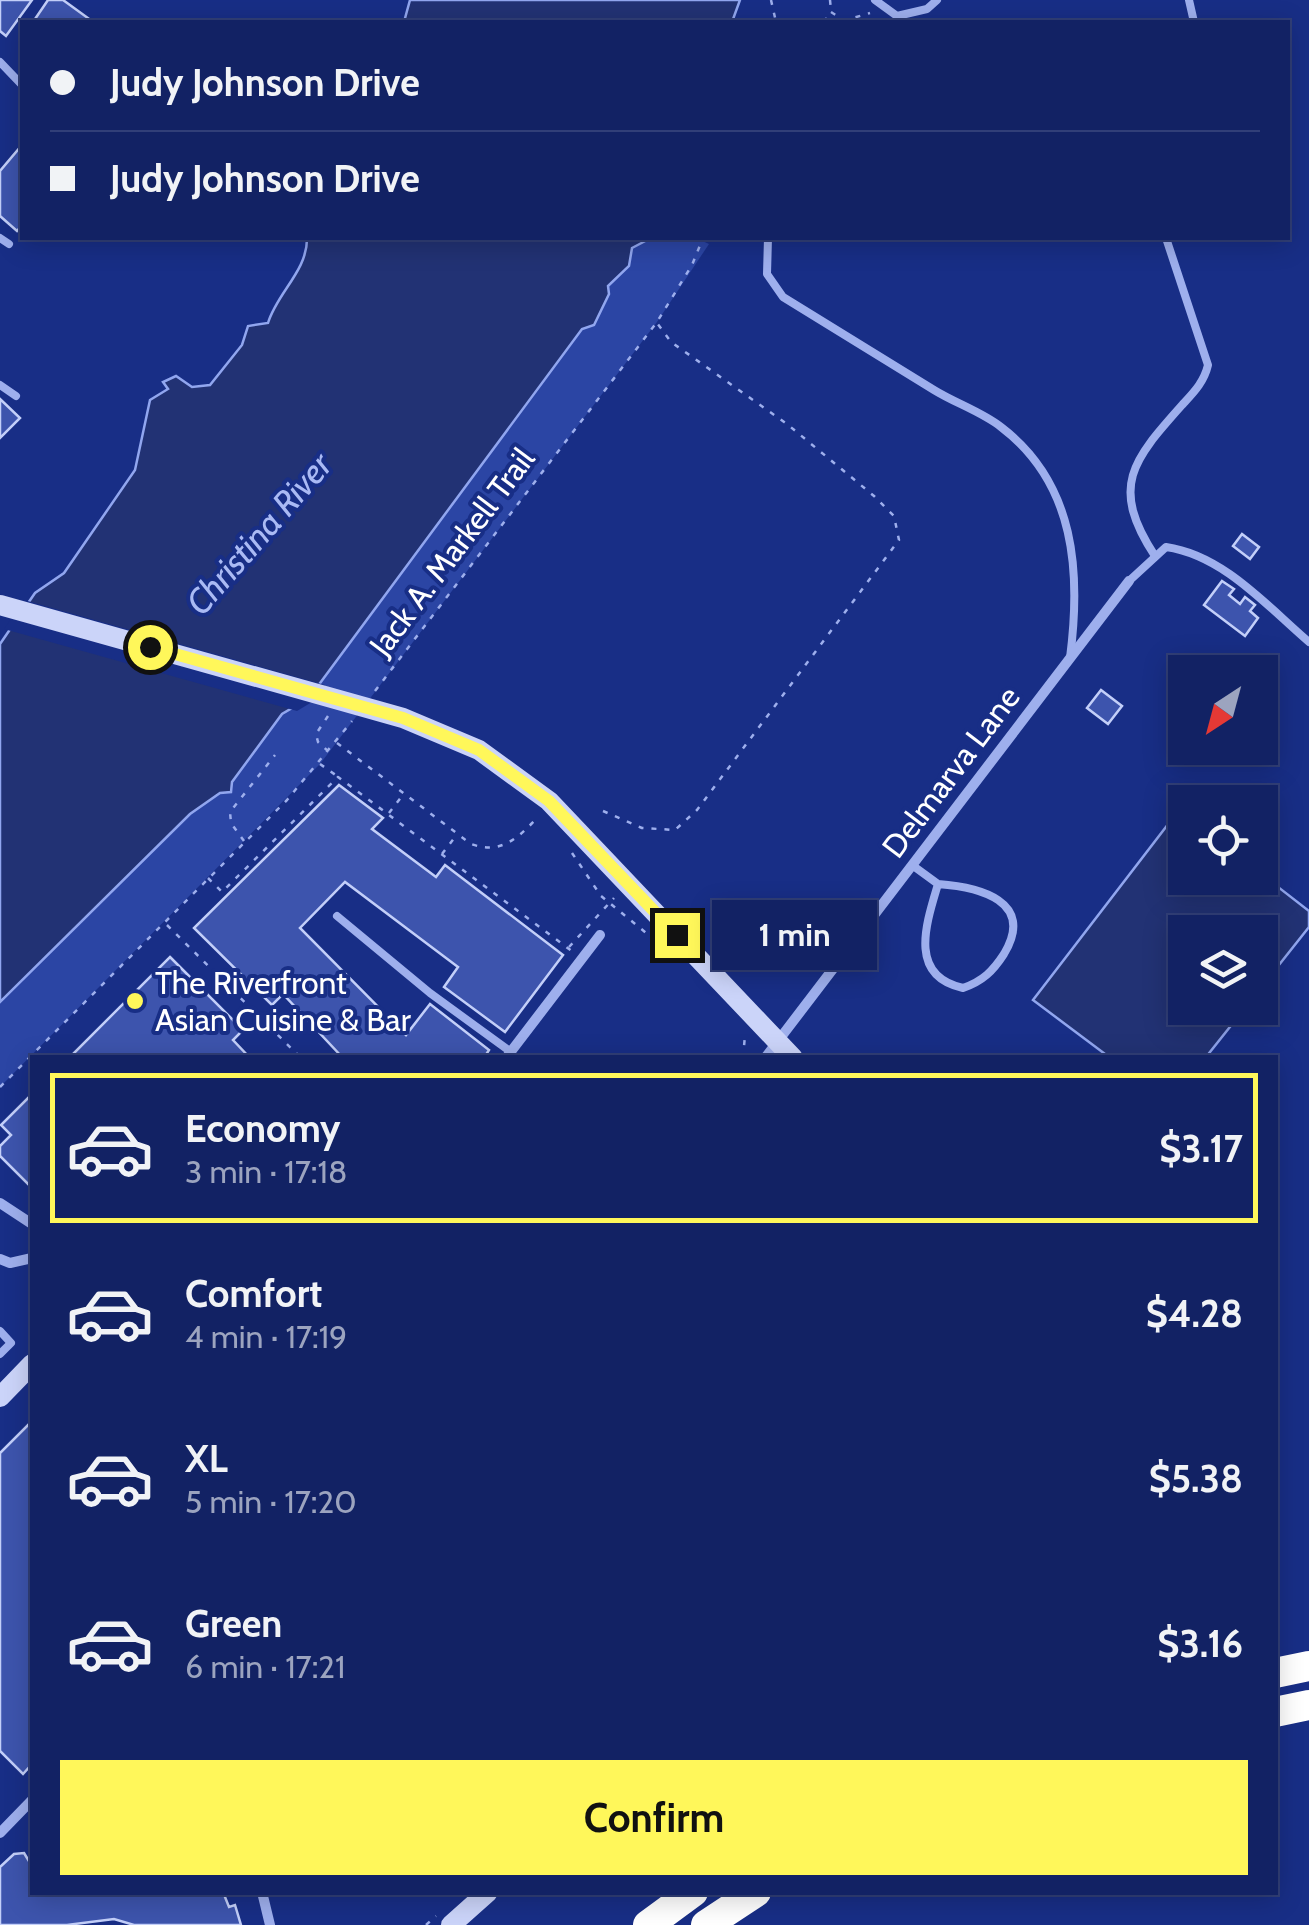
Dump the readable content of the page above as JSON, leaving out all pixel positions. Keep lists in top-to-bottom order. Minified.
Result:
{"streets":{"street":["Delmarva Lane"],"path":["Jack A. Markell Trail"]},"water":["Christina River"],"places":["The Riverfront Asian Cuisine & Bar"],"north":"bottom left","page":{"banner":["Judy Johnson Drive","Judy Johnson Drive"],"bubble":"1 min","list":[{"name":"Economy","note":"3 min · 17:18","value":"$3.17"},{"name":"Comfort","note":"4 min · 17:19","value":"$4.28"},{"name":"XL","note":"5 min · 17:20","value":"$5.38"},{"name":"Green","note":"6 min · 17:21","value":"$3.16"}],"buttons":"Confirm"}}
